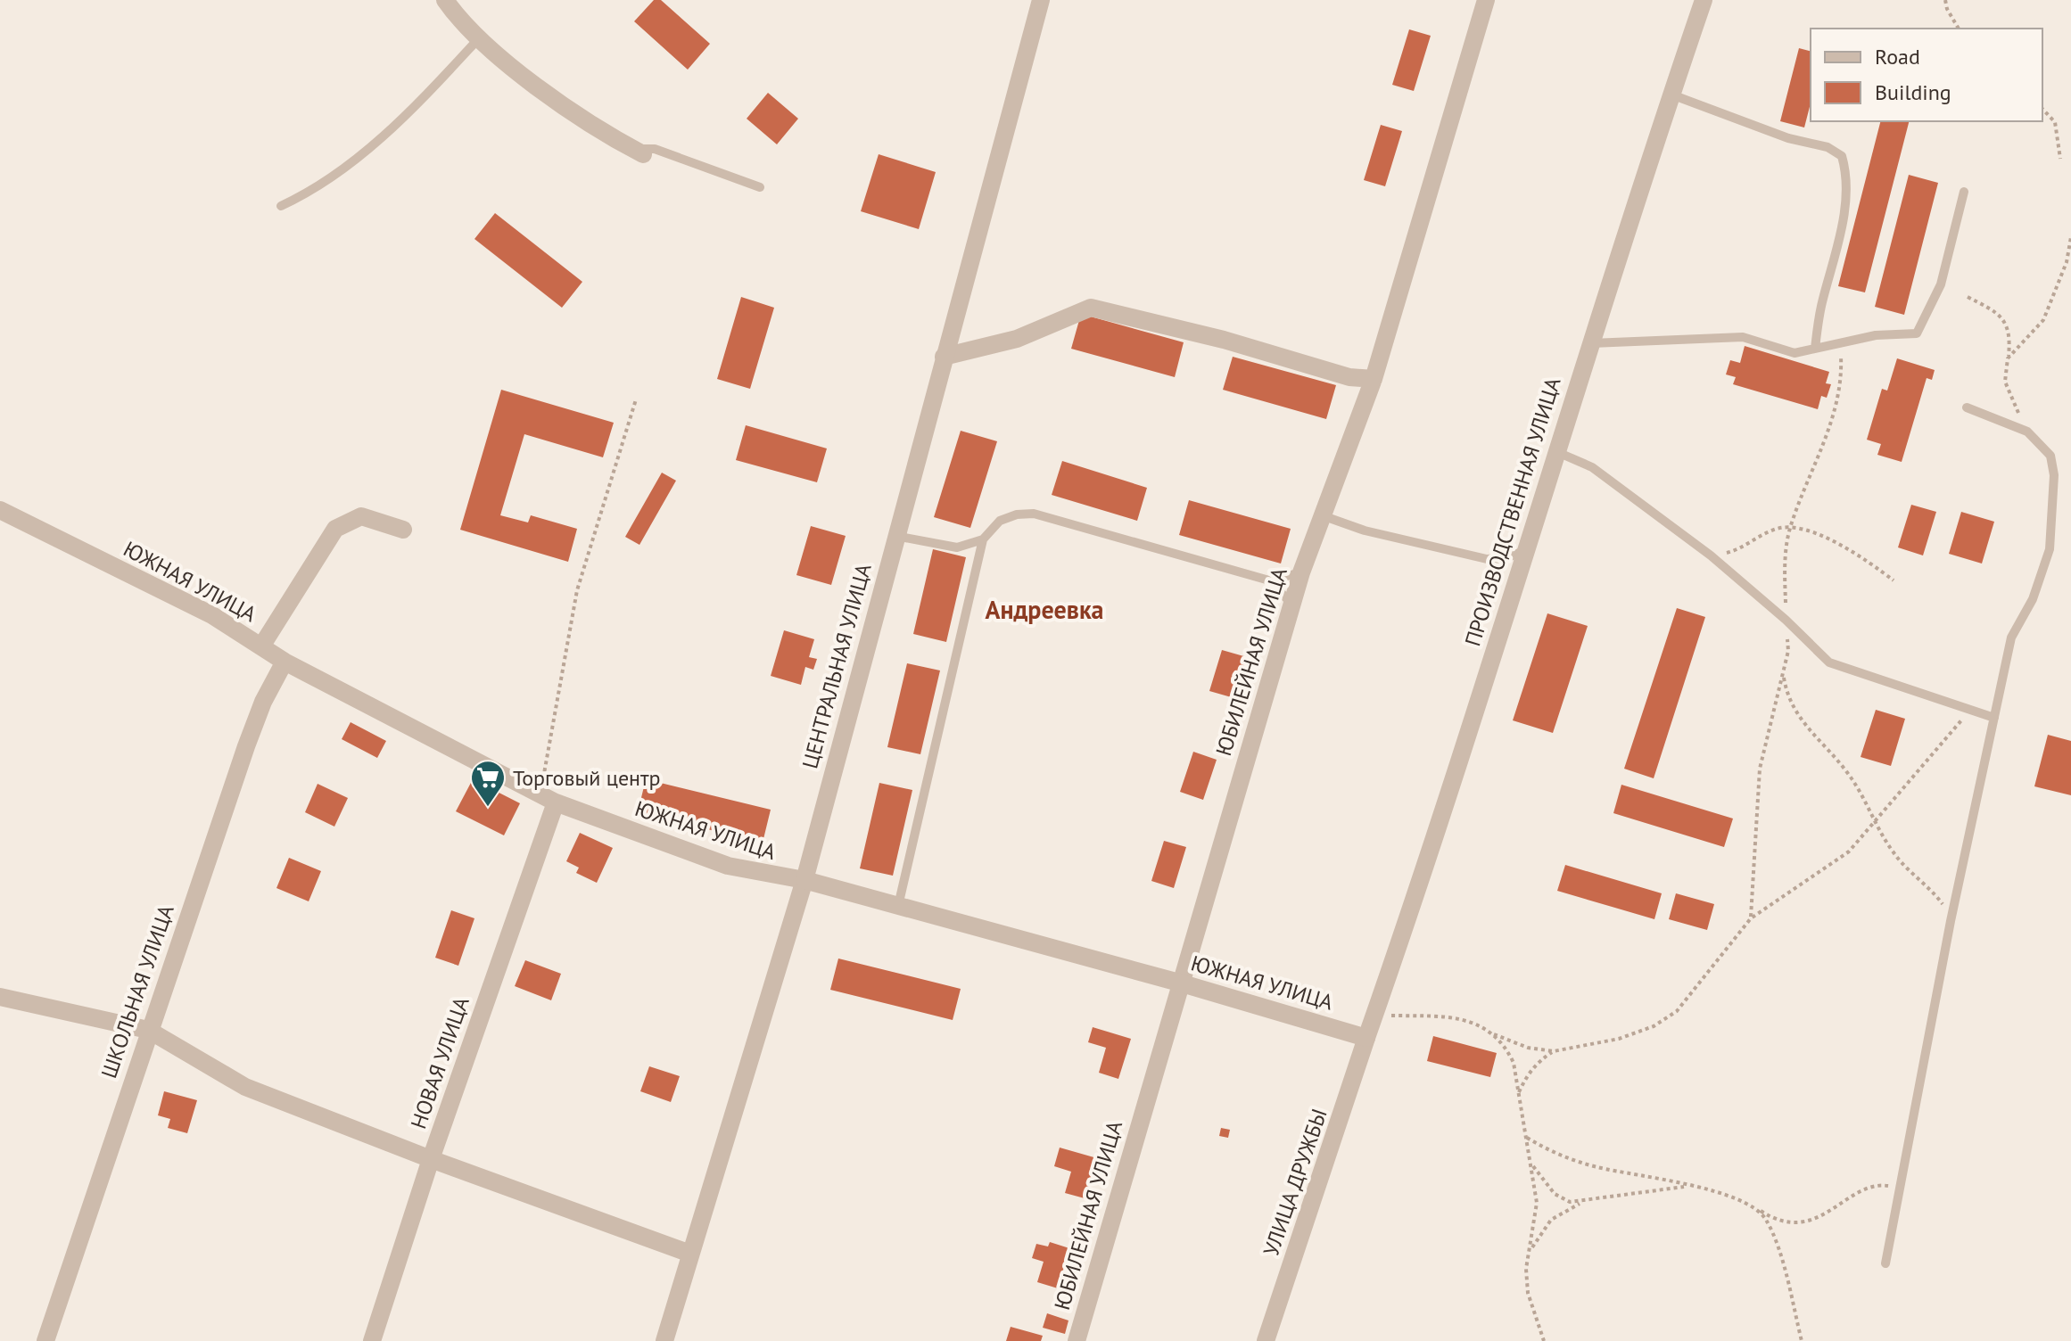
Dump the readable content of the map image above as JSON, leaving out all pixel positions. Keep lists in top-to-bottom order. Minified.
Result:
{"streets":{"street":["ПРОИЗВОДСТВЕННАЯ УЛИЦА","ЮЖНАЯ УЛИЦА","ЮБИЛЕЙНАЯ УЛИЦА","ЦЕНТРАЛЬНАЯ УЛИЦА","ШКОЛЬНАЯ УЛИЦА","НОВАЯ УЛИЦА","УЛИЦА ДРУЖБЫ"]},"crossings":[["ПРОИЗВОДСТВЕННАЯ УЛИЦА","ЮЖНАЯ УЛИЦА"],["ПРОИЗВОДСТВЕННАЯ УЛИЦА","УЛИЦА ДРУЖБЫ"],["ЮЖНАЯ УЛИЦА","ЮБИЛЕЙНАЯ УЛИЦА"],["ЮЖНАЯ УЛИЦА","ЦЕНТРАЛЬНАЯ УЛИЦА"],["ЮЖНАЯ УЛИЦА","ШКОЛЬНАЯ УЛИЦА"],["ЮЖНАЯ УЛИЦА","НОВАЯ УЛИЦА"],["ЮЖНАЯ УЛИЦА","УЛИЦА ДРУЖБЫ"]],"districts":["Андреевка"],"places":{"supermarket":["Торговый центр"]},"legend":["Road","Building"]}
